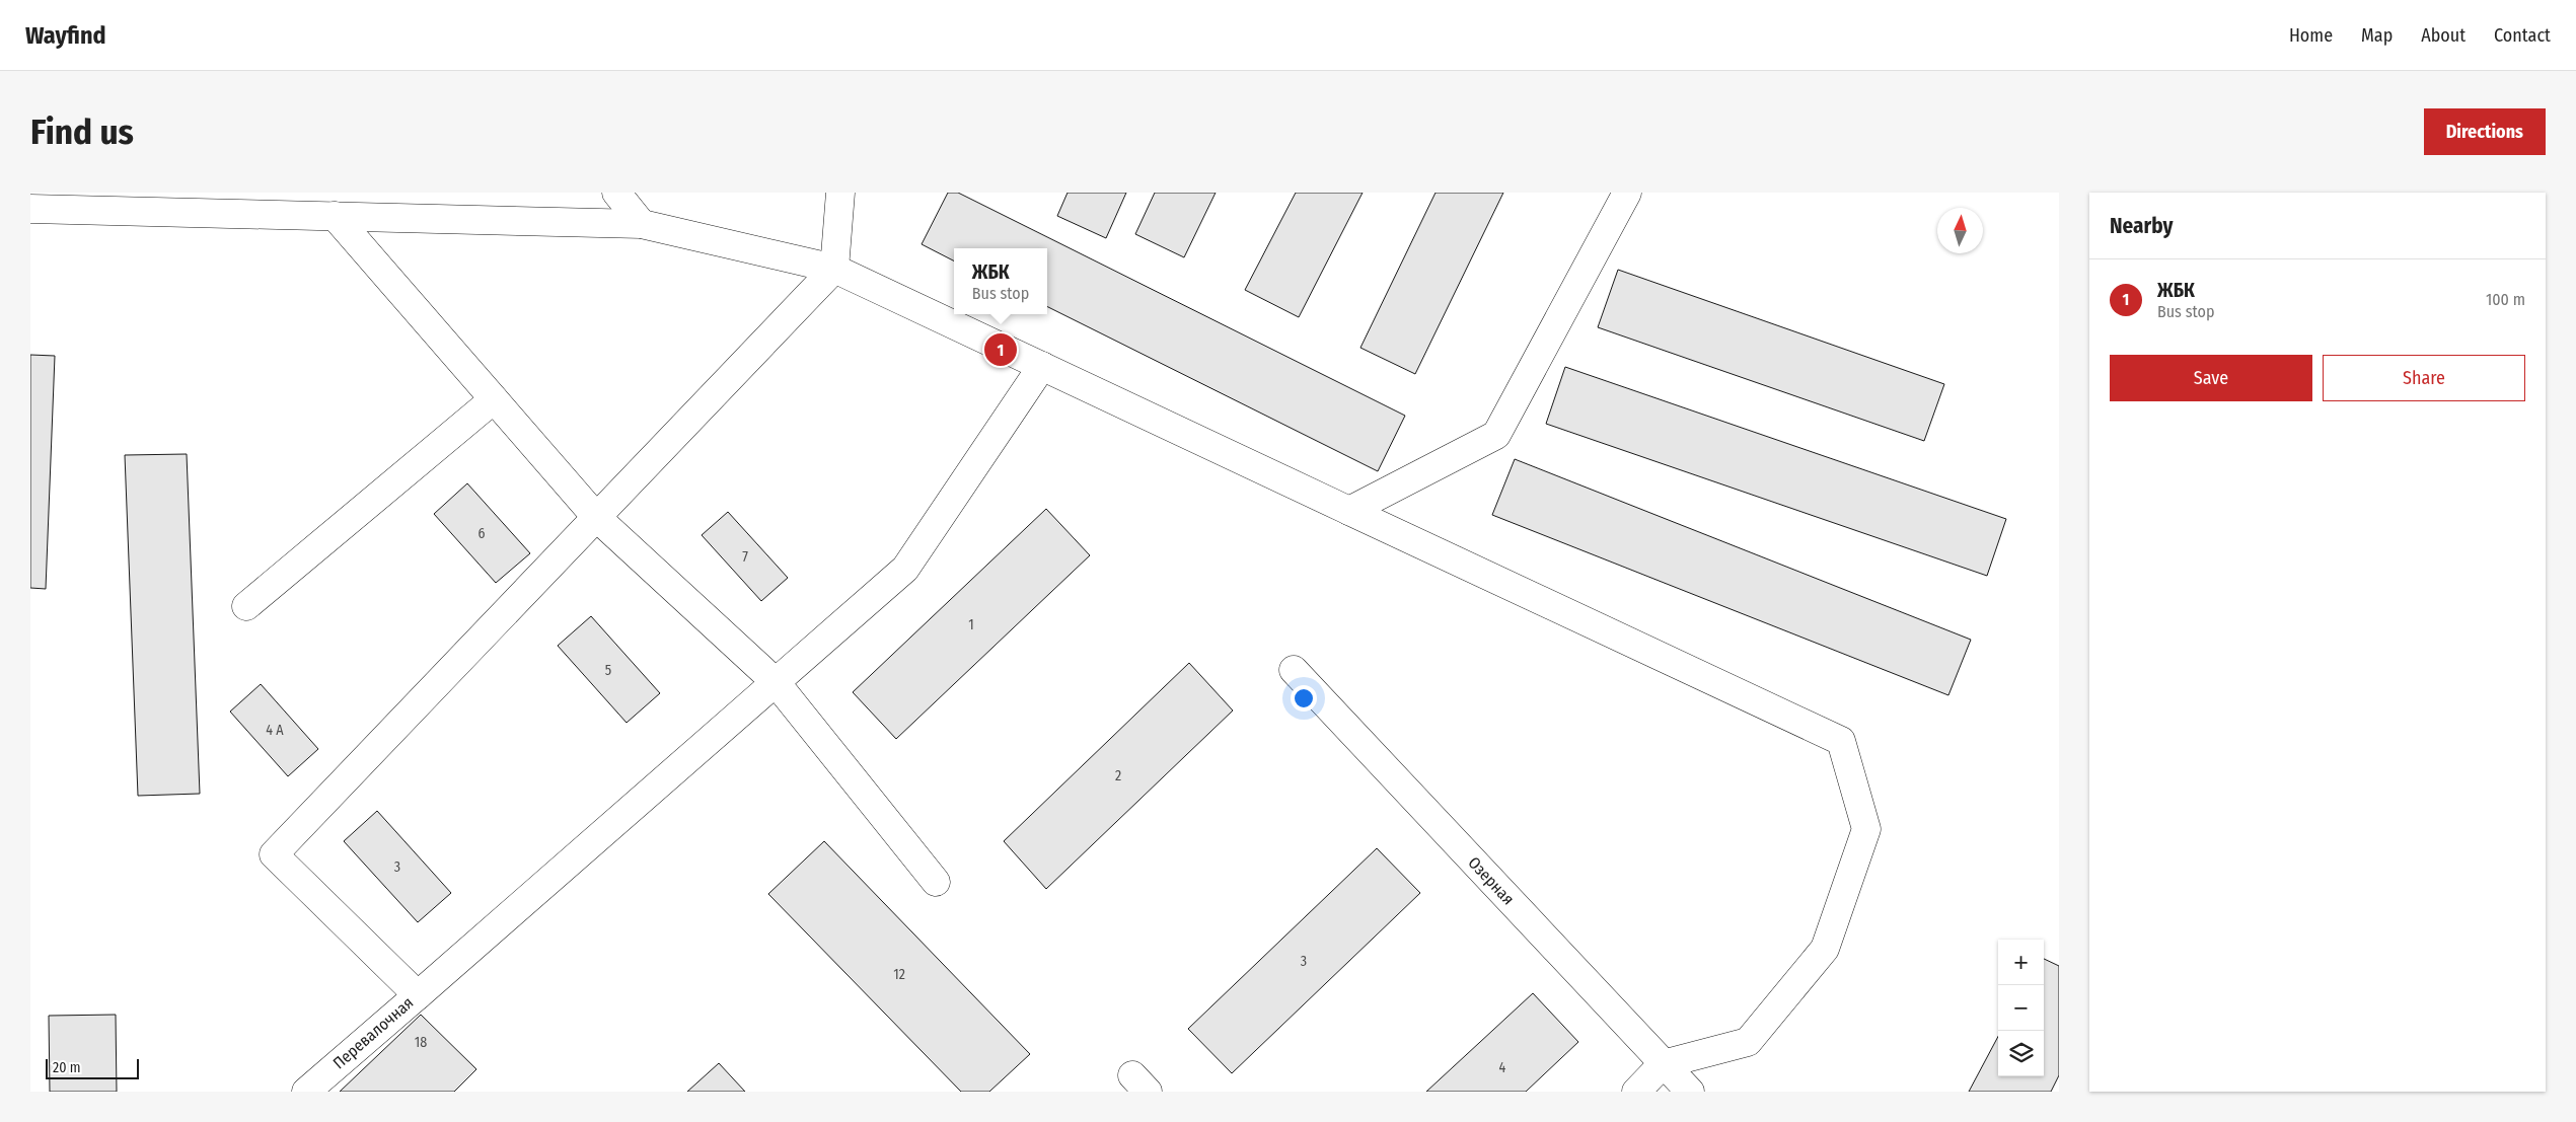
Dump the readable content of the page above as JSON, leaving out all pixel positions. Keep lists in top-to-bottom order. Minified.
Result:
{"streets":{"street":["Озерная","Перевалочная"]},"house_numbers":["6","7","1","5","4 А","2","3","3","12","18","4"],"scale_bar":"20 m","north":"top","page":{"header":"Wayfind","nav":["Home","Map","About","Contact"],"buttons":["Directions",["Save","Share"]],"title":"Find us","heading":"Nearby","popup":["ЖБК","Bus stop"],"list":[{"mark":"1","name":"ЖБК","note":"Bus stop","value":"100 m"}],"pins":"1","map_buttons":["+","−"],"scale":"20 m"}}
